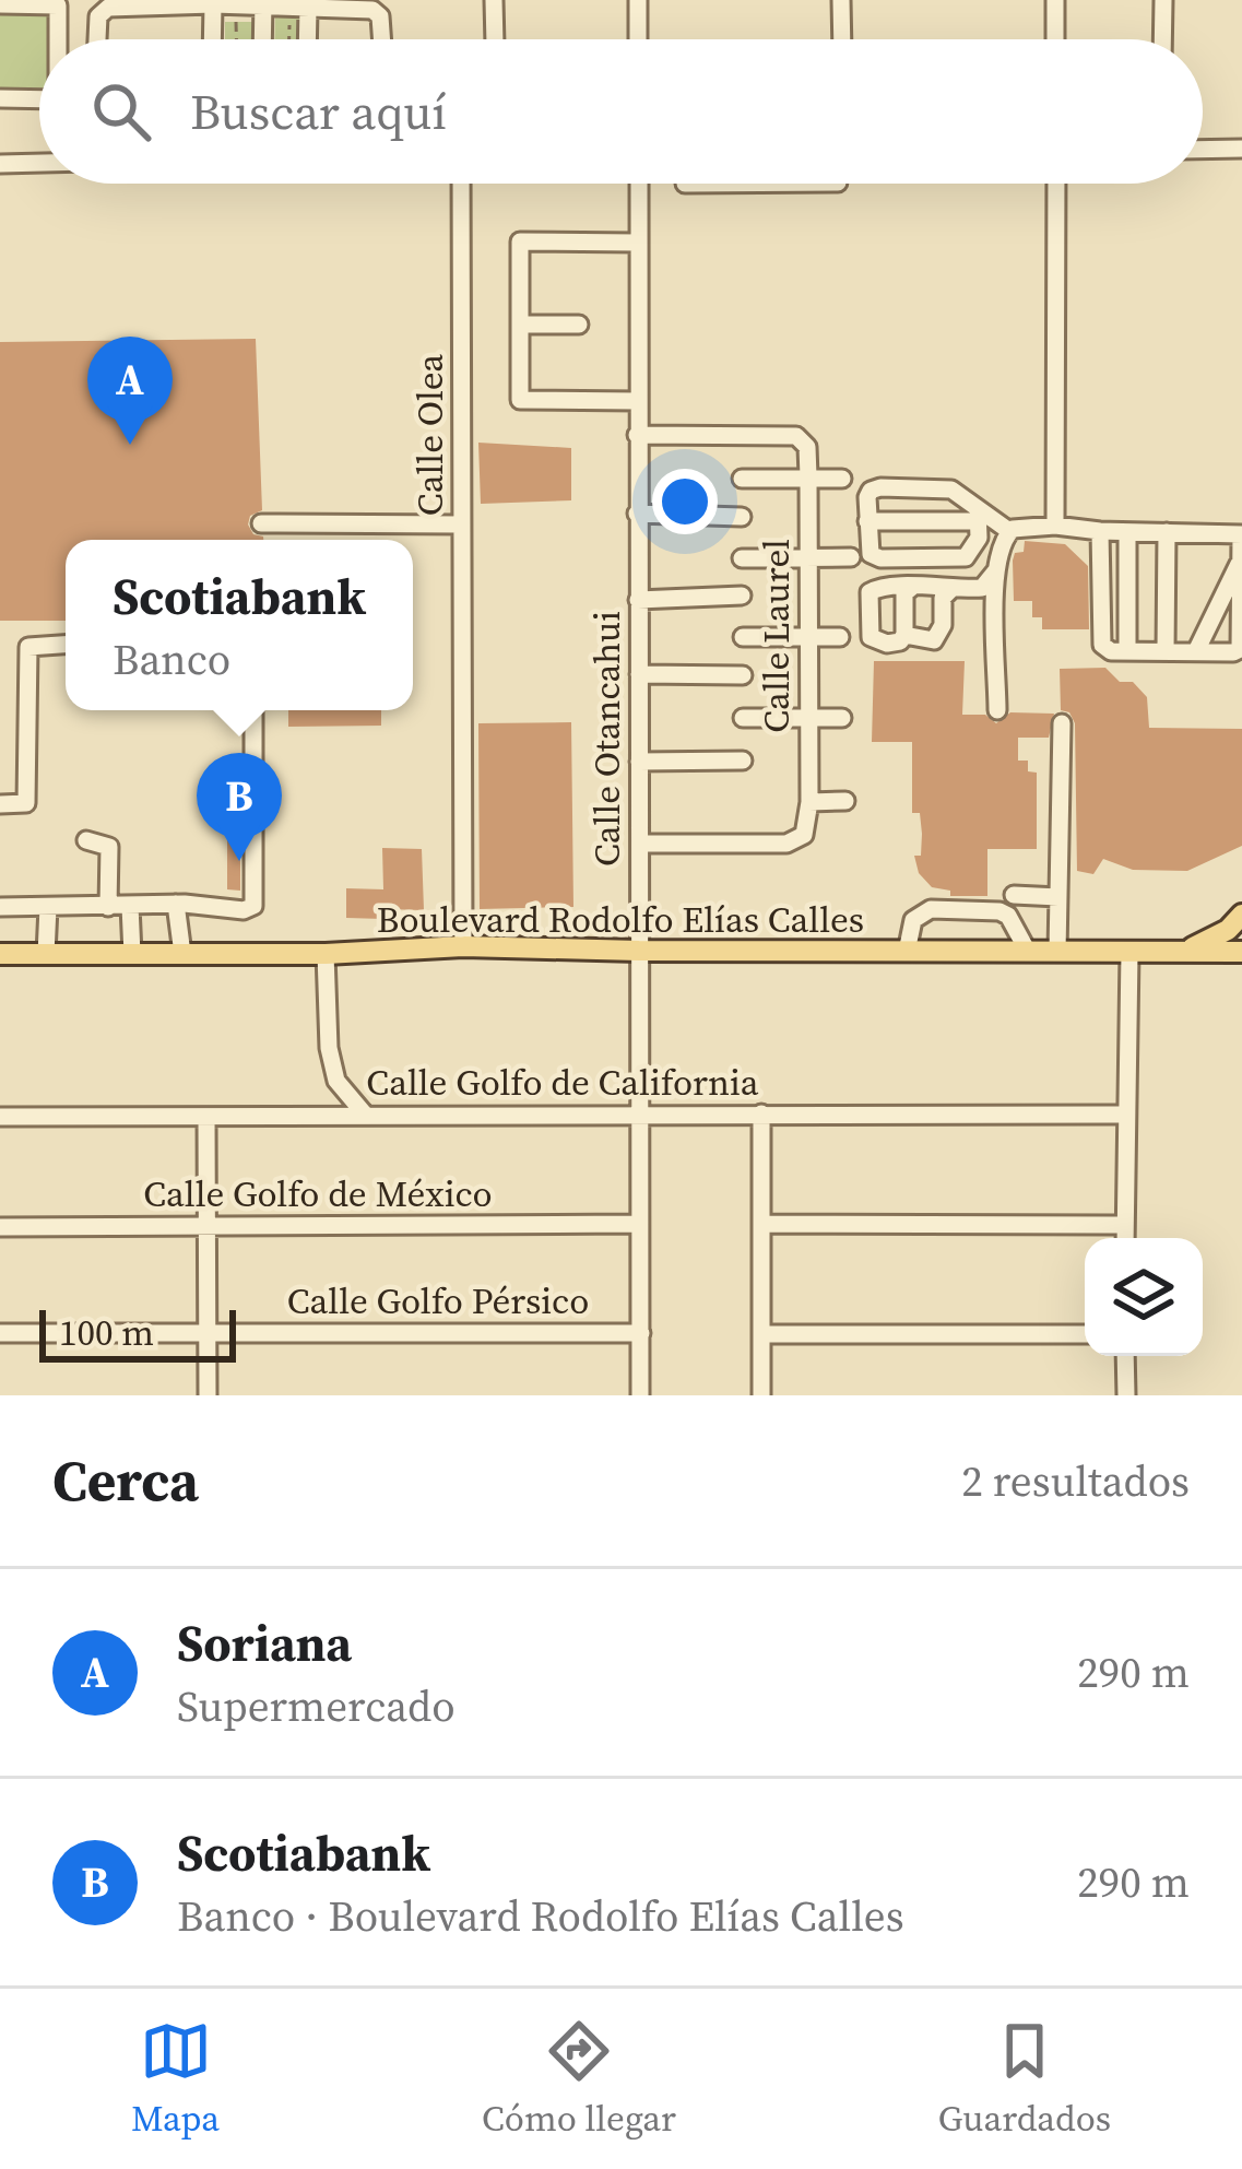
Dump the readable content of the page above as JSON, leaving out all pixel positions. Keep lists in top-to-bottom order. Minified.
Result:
{"streets":{"main road":["Boulevard Rodolfo Elías Calles"],"street":["Calle Olea","Calle Laurel","Calle Otancahui","Calle Golfo de California","Calle Golfo de México","Calle Golfo Pérsico"]},"crossings":[["Calle Olea","Boulevard Rodolfo Elías Calles"],["Calle Otancahui","Boulevard Rodolfo Elías Calles"],["Calle Otancahui","Calle Golfo de California"],["Calle Otancahui","Calle Golfo de México"],["Calle Otancahui","Calle Golfo Pérsico"]],"scale_bar":"100 m","page":{"search":"Buscar aquí","pins":["A","B"],"popup":["Scotiabank","Banco"],"scale":"100 m","heading":["Cerca","2 resultados"],"list":[{"mark":"A","name":"Soriana","note":"Supermercado","value":"290 m"},{"mark":"B","name":"Scotiabank","note":"Banco · Boulevard Rodolfo Elías Calles","value":"290 m"}],"nav":["Mapa","Cómo llegar","Guardados"]}}
